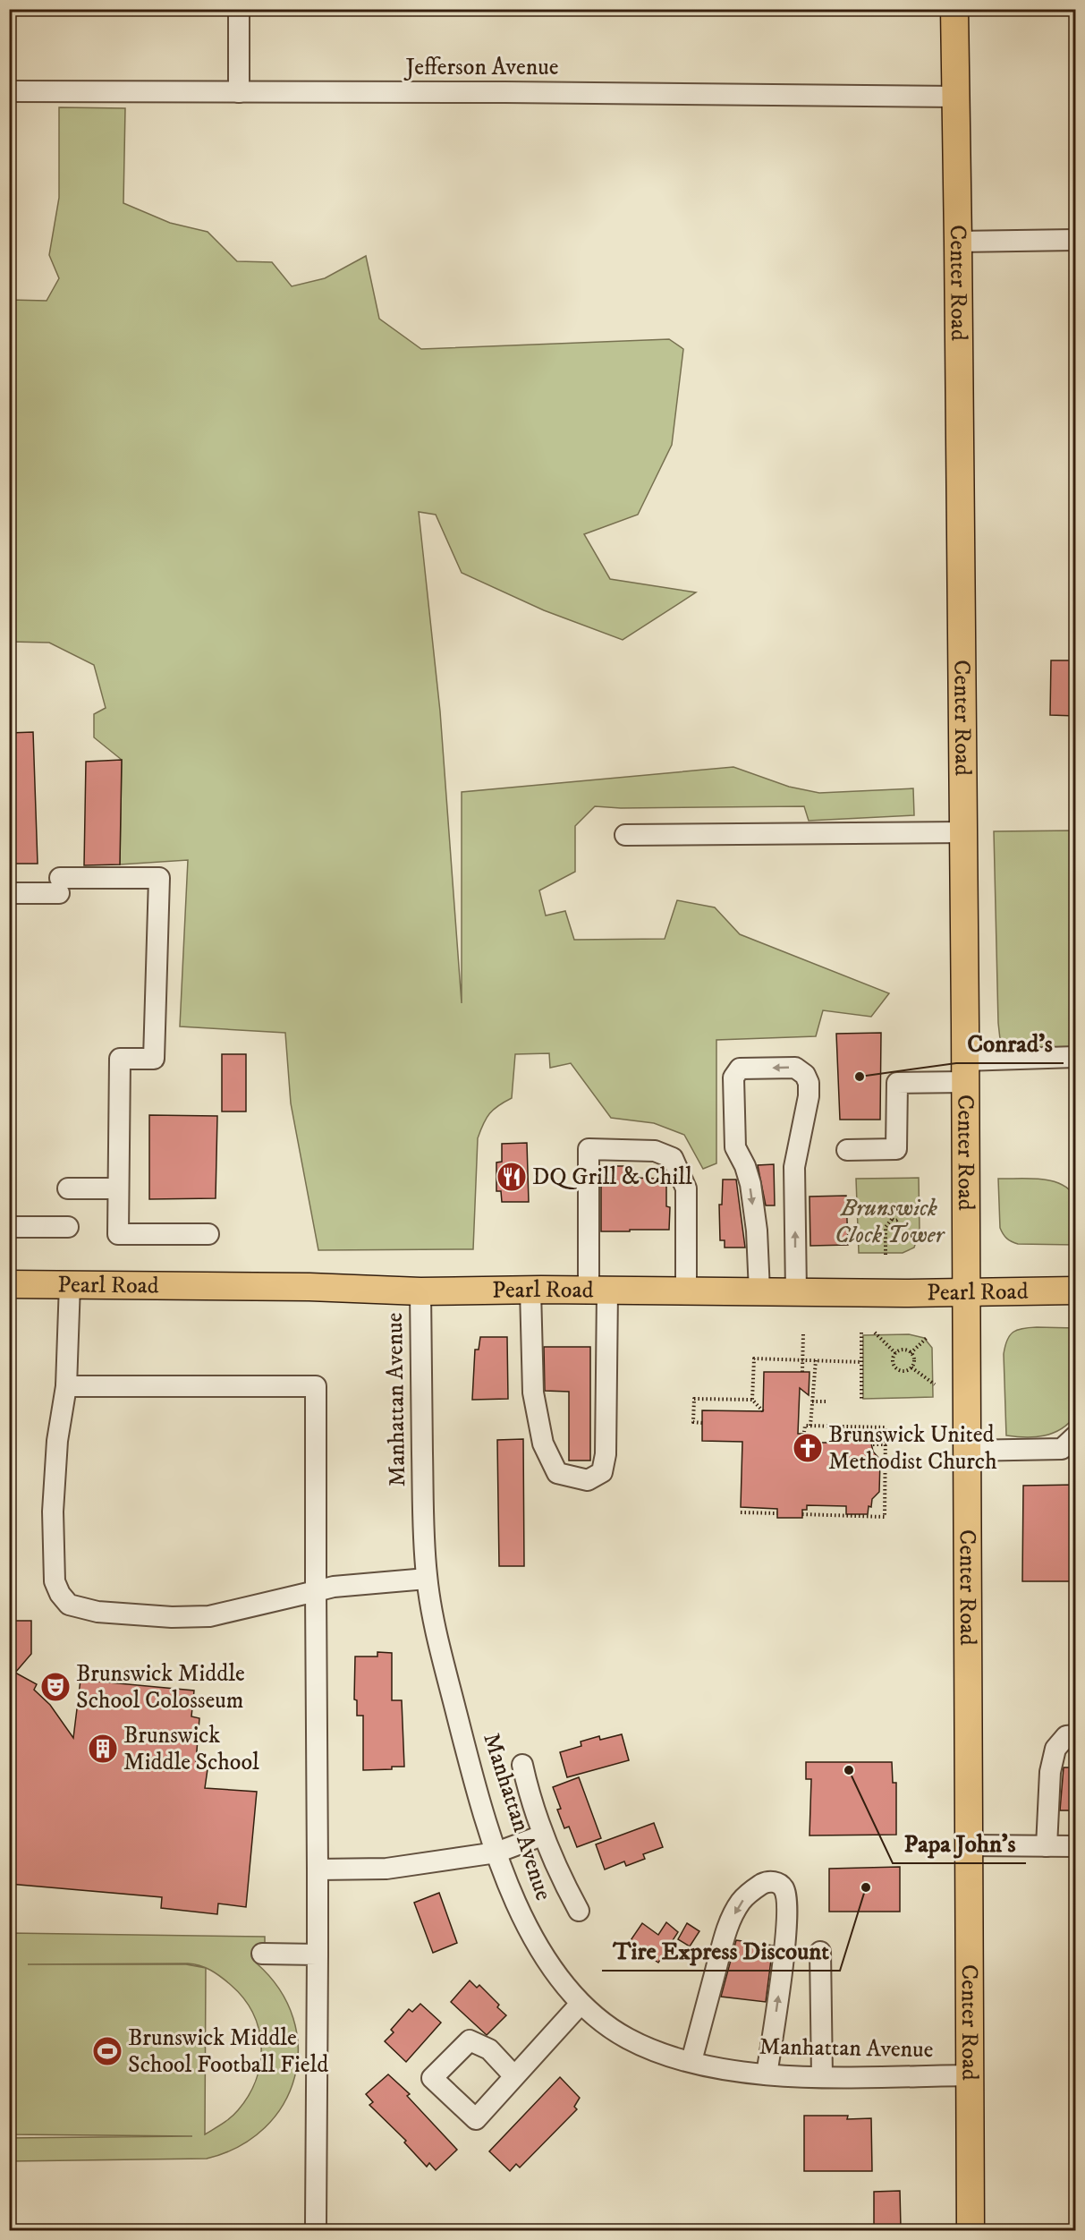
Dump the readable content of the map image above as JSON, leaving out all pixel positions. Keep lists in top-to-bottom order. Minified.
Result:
{"streets":{"main road":["Center Road","Pearl Road"],"street":["Jefferson Avenue","Manhattan Avenue"]},"crossings":[["Jefferson Avenue","Center Road"],["Center Road","Pearl Road"],["Center Road","Manhattan Avenue"],["Pearl Road","Manhattan Avenue"]],"parks":["Brunswick Clock Tower"],"places":{"other":["Conrad's","Papa John's","Tire Express Discount"],"restaurant":["DQ Grill & Chill"],"church":["Brunswick United Methodist Church"],"theatre":["Brunswick Middle School Colosseum"],"building":["Brunswick Middle School"],"sports":["Brunswick Middle School Football Field"]}}
